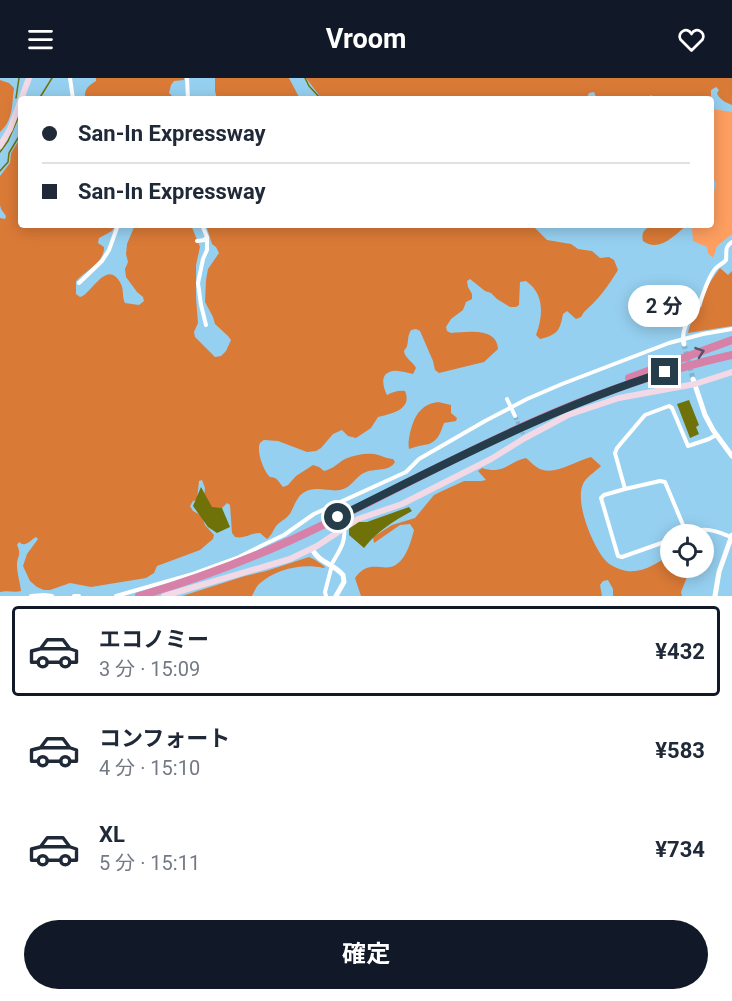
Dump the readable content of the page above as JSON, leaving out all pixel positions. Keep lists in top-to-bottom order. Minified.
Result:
{"page":{"header":"Vroom","banner":["San-In Expressway","San-In Expressway"],"bubble":"2 分","list":[{"name":"エコノミー","note":"3 分 · 15:09","value":"¥432"},{"name":"コンフォート","note":"4 分 · 15:10","value":"¥583"},{"name":"XL","note":"5 分 · 15:11","value":"¥734"}],"buttons":"確定"}}
